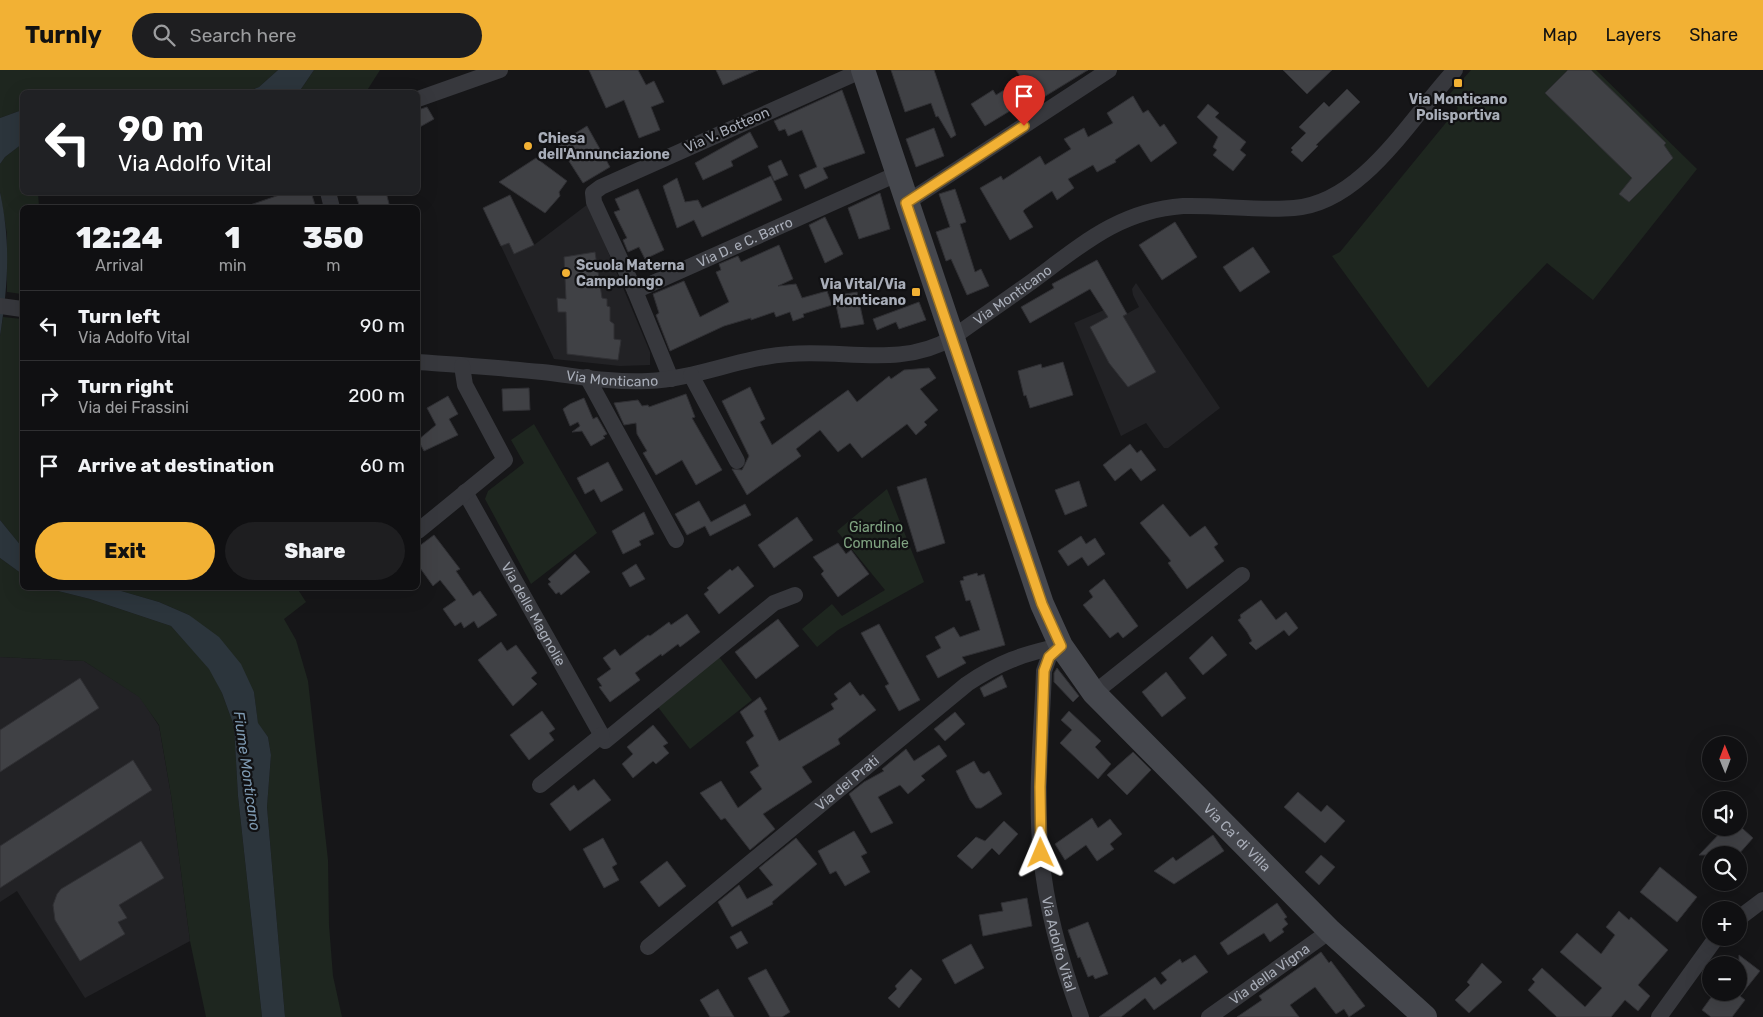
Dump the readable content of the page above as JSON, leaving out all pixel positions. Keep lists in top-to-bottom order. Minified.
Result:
{"streets":{"street":["Via V. Botteon","Via D. e C. Barro","Via Monticano","Via delle Magnolie","Via dei Prati","Via Ca' di Villa","Via Adolfo Vital","Via della Vigna"]},"crossings":[["Via V. Botteon","Via D. e C. Barro"],["Via dei Prati","Via Ca' di Villa"],["Via dei Prati","Via Adolfo Vital"],["Via Ca' di Villa","Via Adolfo Vital"],["Via Ca' di Villa","Via della Vigna"]],"water":["Fiume Monticano"],"parks":["Giardino Comunale"],"places":{"transit":["Via Monticano Polisportiva","Via Vital/Via Monticano"],"other":["Chiesa dell'Annunciazione","Scuola Materna Campolongo"]},"north":"top","page":{"header":"Turnly","search":"Search here","nav":["Map","Layers","Share"],"turn":["90 m","Via Adolfo Vital"],"eta":["12:24","Arrival","1","min","350","m"],"list":[{"name":"Turn left","note":"Via Adolfo Vital","value":"90 m"},{"name":"Turn right","note":"Via dei Frassini","value":"200 m"},{"name":"Arrive at destination","value":"60 m"}],"buttons":["Exit","Share"],"map_buttons":["+","−"]}}
